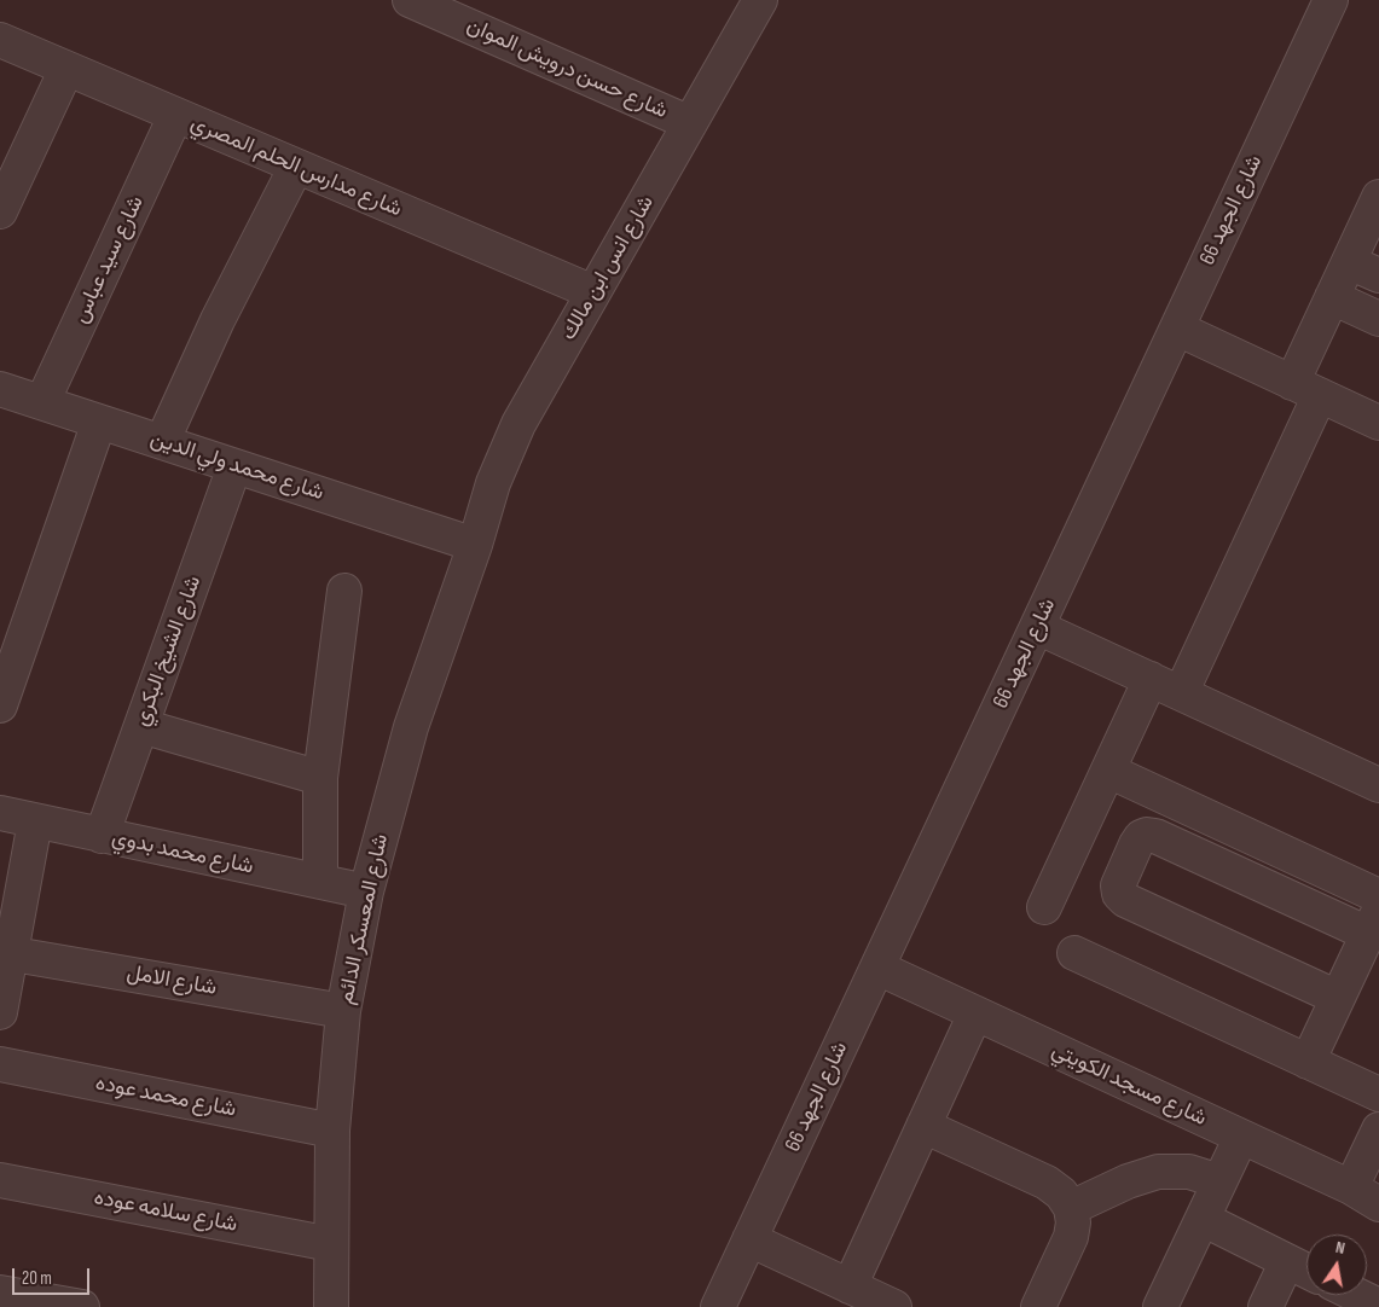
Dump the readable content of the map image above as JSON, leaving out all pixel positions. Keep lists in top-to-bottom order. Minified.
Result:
{"streets":{"street":["شارع حسن درويش الموان","شارع مدارس الحلم المصري","شارع الجهد 66","شارع سيد عباس","شارع انس ابن مالك","شارع محمد ولي الدين","شارع الشيخ البكري","شارع محمد بدوي","شارع المعسكر الدائم","شارع الامل","شارع مسجد الكويتي","شارع محمد عوده","شارع سلامه عوده"]},"crossings":[["شارع حسن درويش الموان","شارع انس ابن مالك"],["شارع مدارس الحلم المصري","شارع سيد عباس"],["شارع مدارس الحلم المصري","شارع انس ابن مالك"],["شارع الجهد 66","شارع مسجد الكويتي"],["شارع سيد عباس","شارع محمد ولي الدين"],["شارع انس ابن مالك","شارع محمد ولي الدين"],["شارع انس ابن مالك","شارع المعسكر الدائم"],["شارع محمد ولي الدين","شارع الشيخ البكري"],["شارع محمد ولي الدين","شارع المعسكر الدائم"],["شارع الشيخ البكري","شارع محمد بدوي"],["شارع محمد بدوي","شارع المعسكر الدائم"],["شارع المعسكر الدائم","شارع الامل"],["شارع المعسكر الدائم","شارع محمد عوده"],["شارع المعسكر الدائم","شارع سلامه عوده"]],"scale_bar":"20 m","north":"top"}
